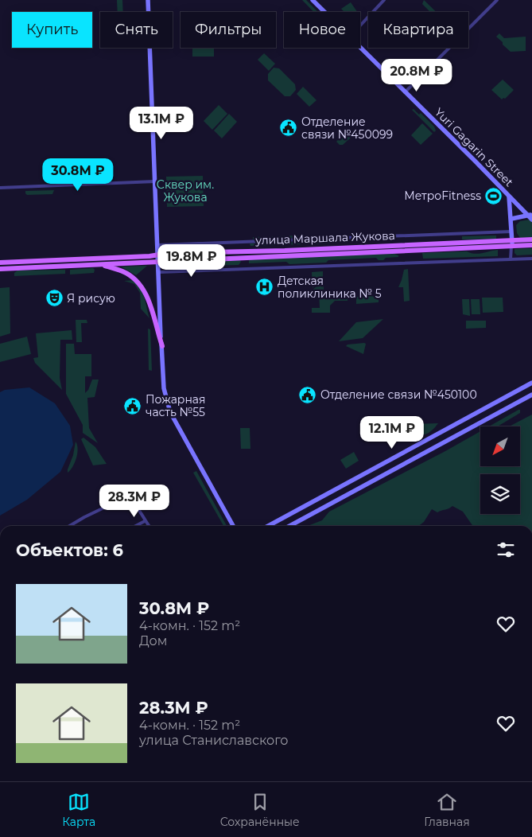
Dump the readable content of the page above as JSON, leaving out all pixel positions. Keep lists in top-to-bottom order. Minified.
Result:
{"streets":{"main road":["Yuri Gagarin Street","улица Маршала Жукова"]},"crossings":[["Yuri Gagarin Street","улица Маршала Жукова"]],"parks":["Сквер им. Жукова"],"places":{"public building":["Отделение связи №450099","Отделение связи №450100","Пожарная часть №55"],"sports":["МетроFitness"],"hospital":["Детская поликлиника № 5"],"theatre":["Я рисую"]},"north":"bottom left","page":{"chip":["Купить","Снять","Фильтры","Новое","Квартира"],"price":["20.8M ₽","13.1M ₽","30.8M ₽","19.8M ₽","12.1M ₽","28.3M ₽"],"heading":"Объектов: 6","list":[{"name":"30.8M ₽","note":"4-комн. · 152 m² · Дом"},{"name":"28.3M ₽","note":"4-комн. · 152 m² · улица Станиславского"}],"tabs":["Карта","Сохранённые","Главная"]}}
